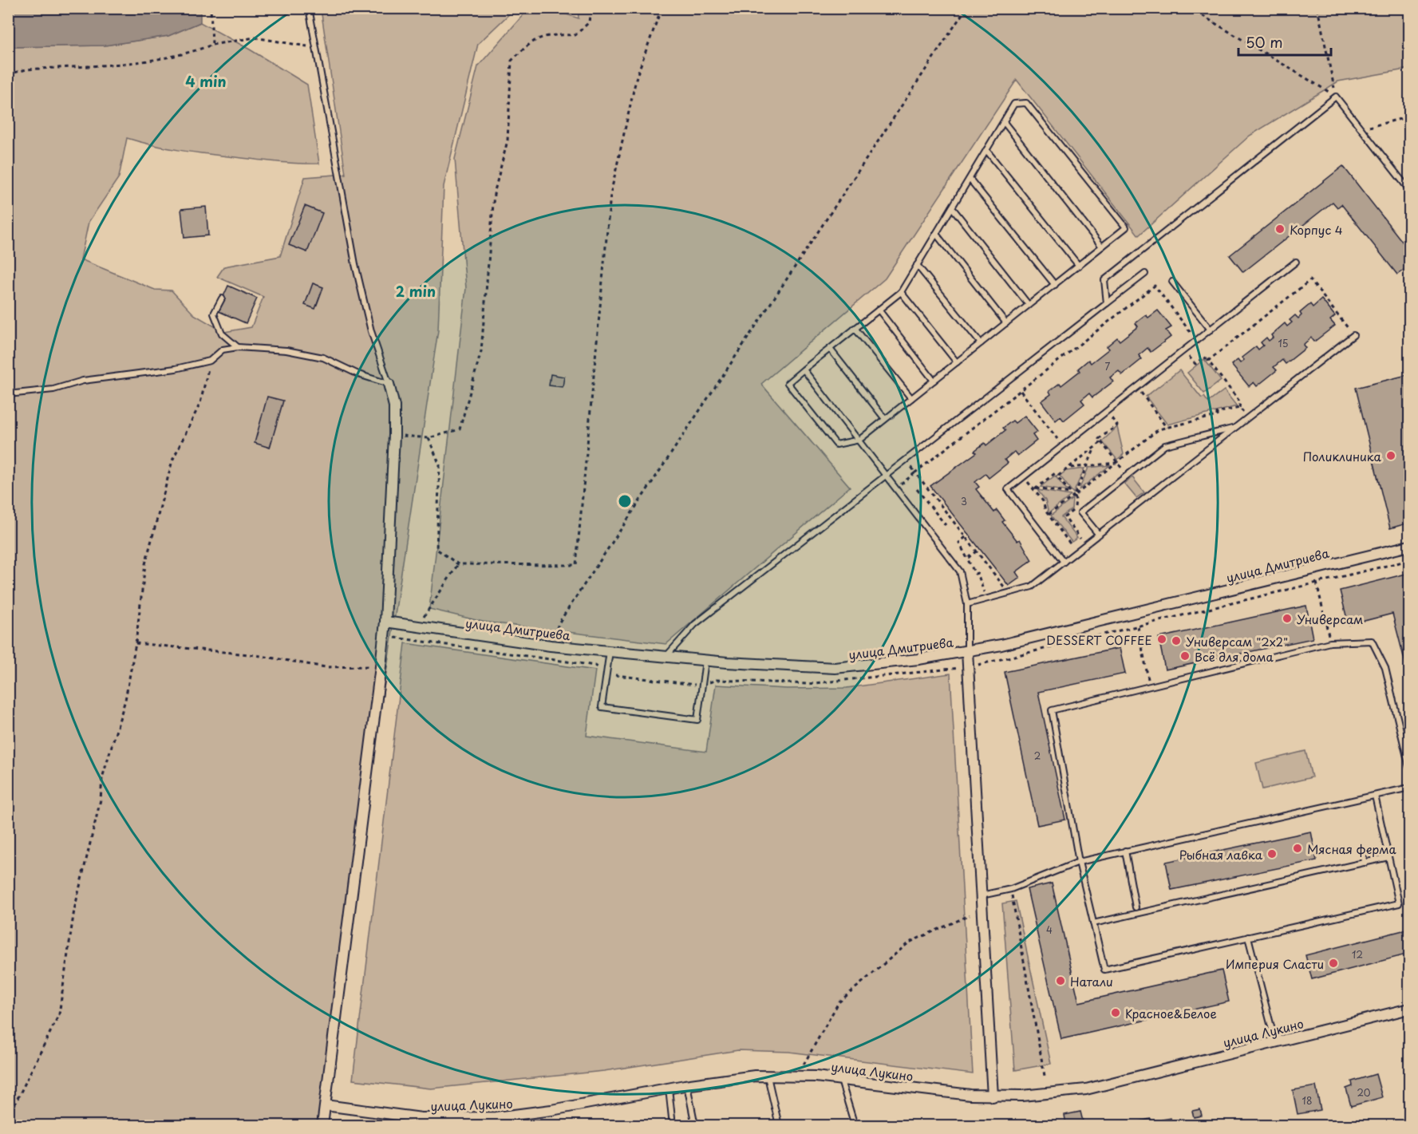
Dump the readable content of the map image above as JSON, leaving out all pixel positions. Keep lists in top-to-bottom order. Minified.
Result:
{"streets":{"street":["улица Дмитриева","улица Лукино"]},"places":["Корпус 4","Поликлиника","Универсам","DESSERT COFFEE","Универсам \"2x2\"","Всё для дома","Мясная ферма","Рыбная лавка","Империя Сласти","Натали","Красное&Белое"],"house_numbers":["15","7","3","2","4","12","20","18"],"scale_bar":"50 m","rings":["4 min","2 min"]}
